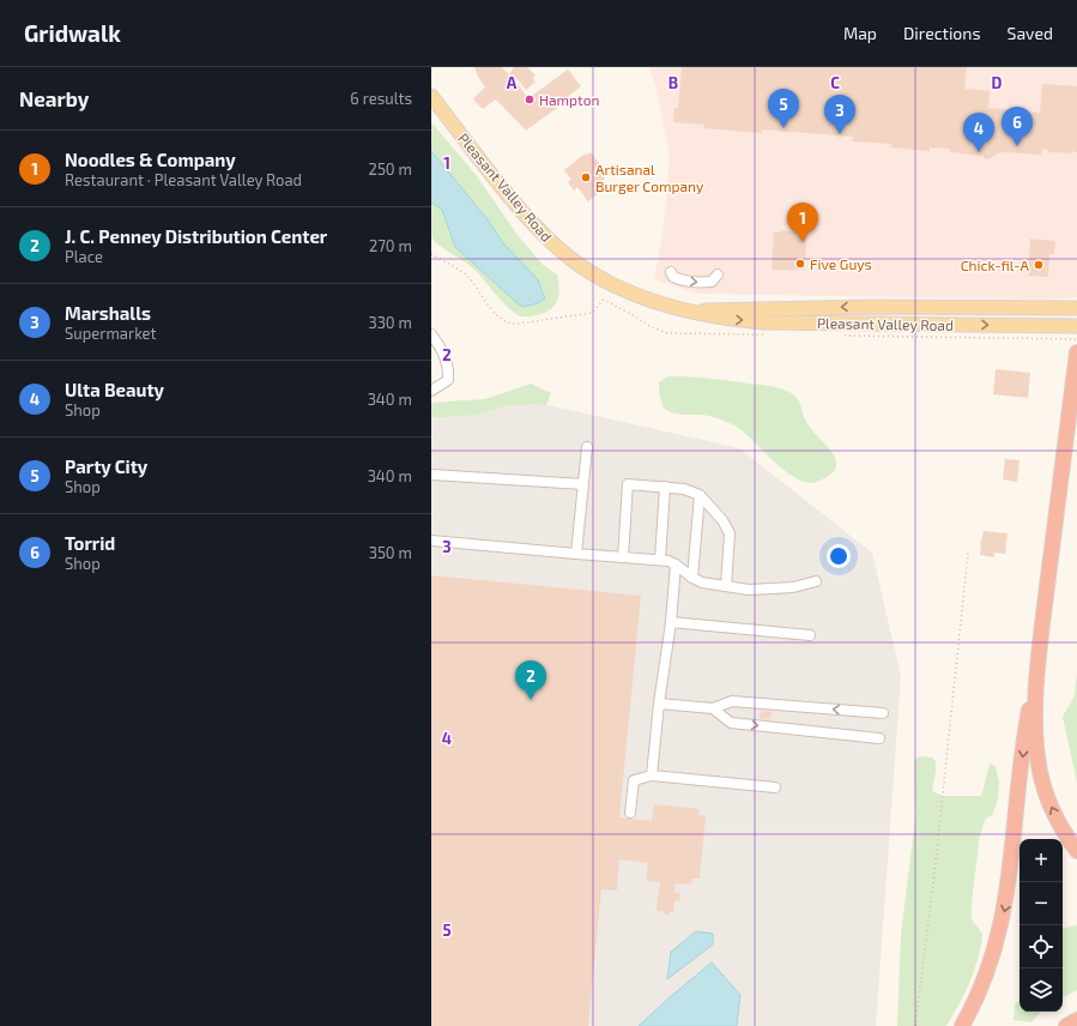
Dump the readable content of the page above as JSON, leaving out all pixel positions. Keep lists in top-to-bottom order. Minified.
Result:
{"streets":{"main road":["Pleasant Valley Road"]},"places":["Hampton","Artisanal Burger Company","Five Guys","Chick-fil-A"],"page":{"header":"Gridwalk","nav":["Map","Directions","Saved"],"heading":["Nearby","6 results"],"pins":["5","3","6","4","1","2"],"list":[{"mark":"1","name":"Noodles & Company","note":"Restaurant · Pleasant Valley Road","value":"250 m"},{"mark":"2","name":"J. C. Penney Distribution Center","note":"Place","value":"270 m"},{"mark":"3","name":"Marshalls","note":"Supermarket","value":"330 m"},{"mark":"4","name":"Ulta Beauty","note":"Shop","value":"340 m"},{"mark":"5","name":"Party City","note":"Shop","value":"340 m"},{"mark":"6","name":"Torrid","note":"Shop","value":"350 m"}],"map_buttons":["+","−"]},"grid":{"columns":["A","B","C","D"],"rows":["1","2","3","4","5"]}}
